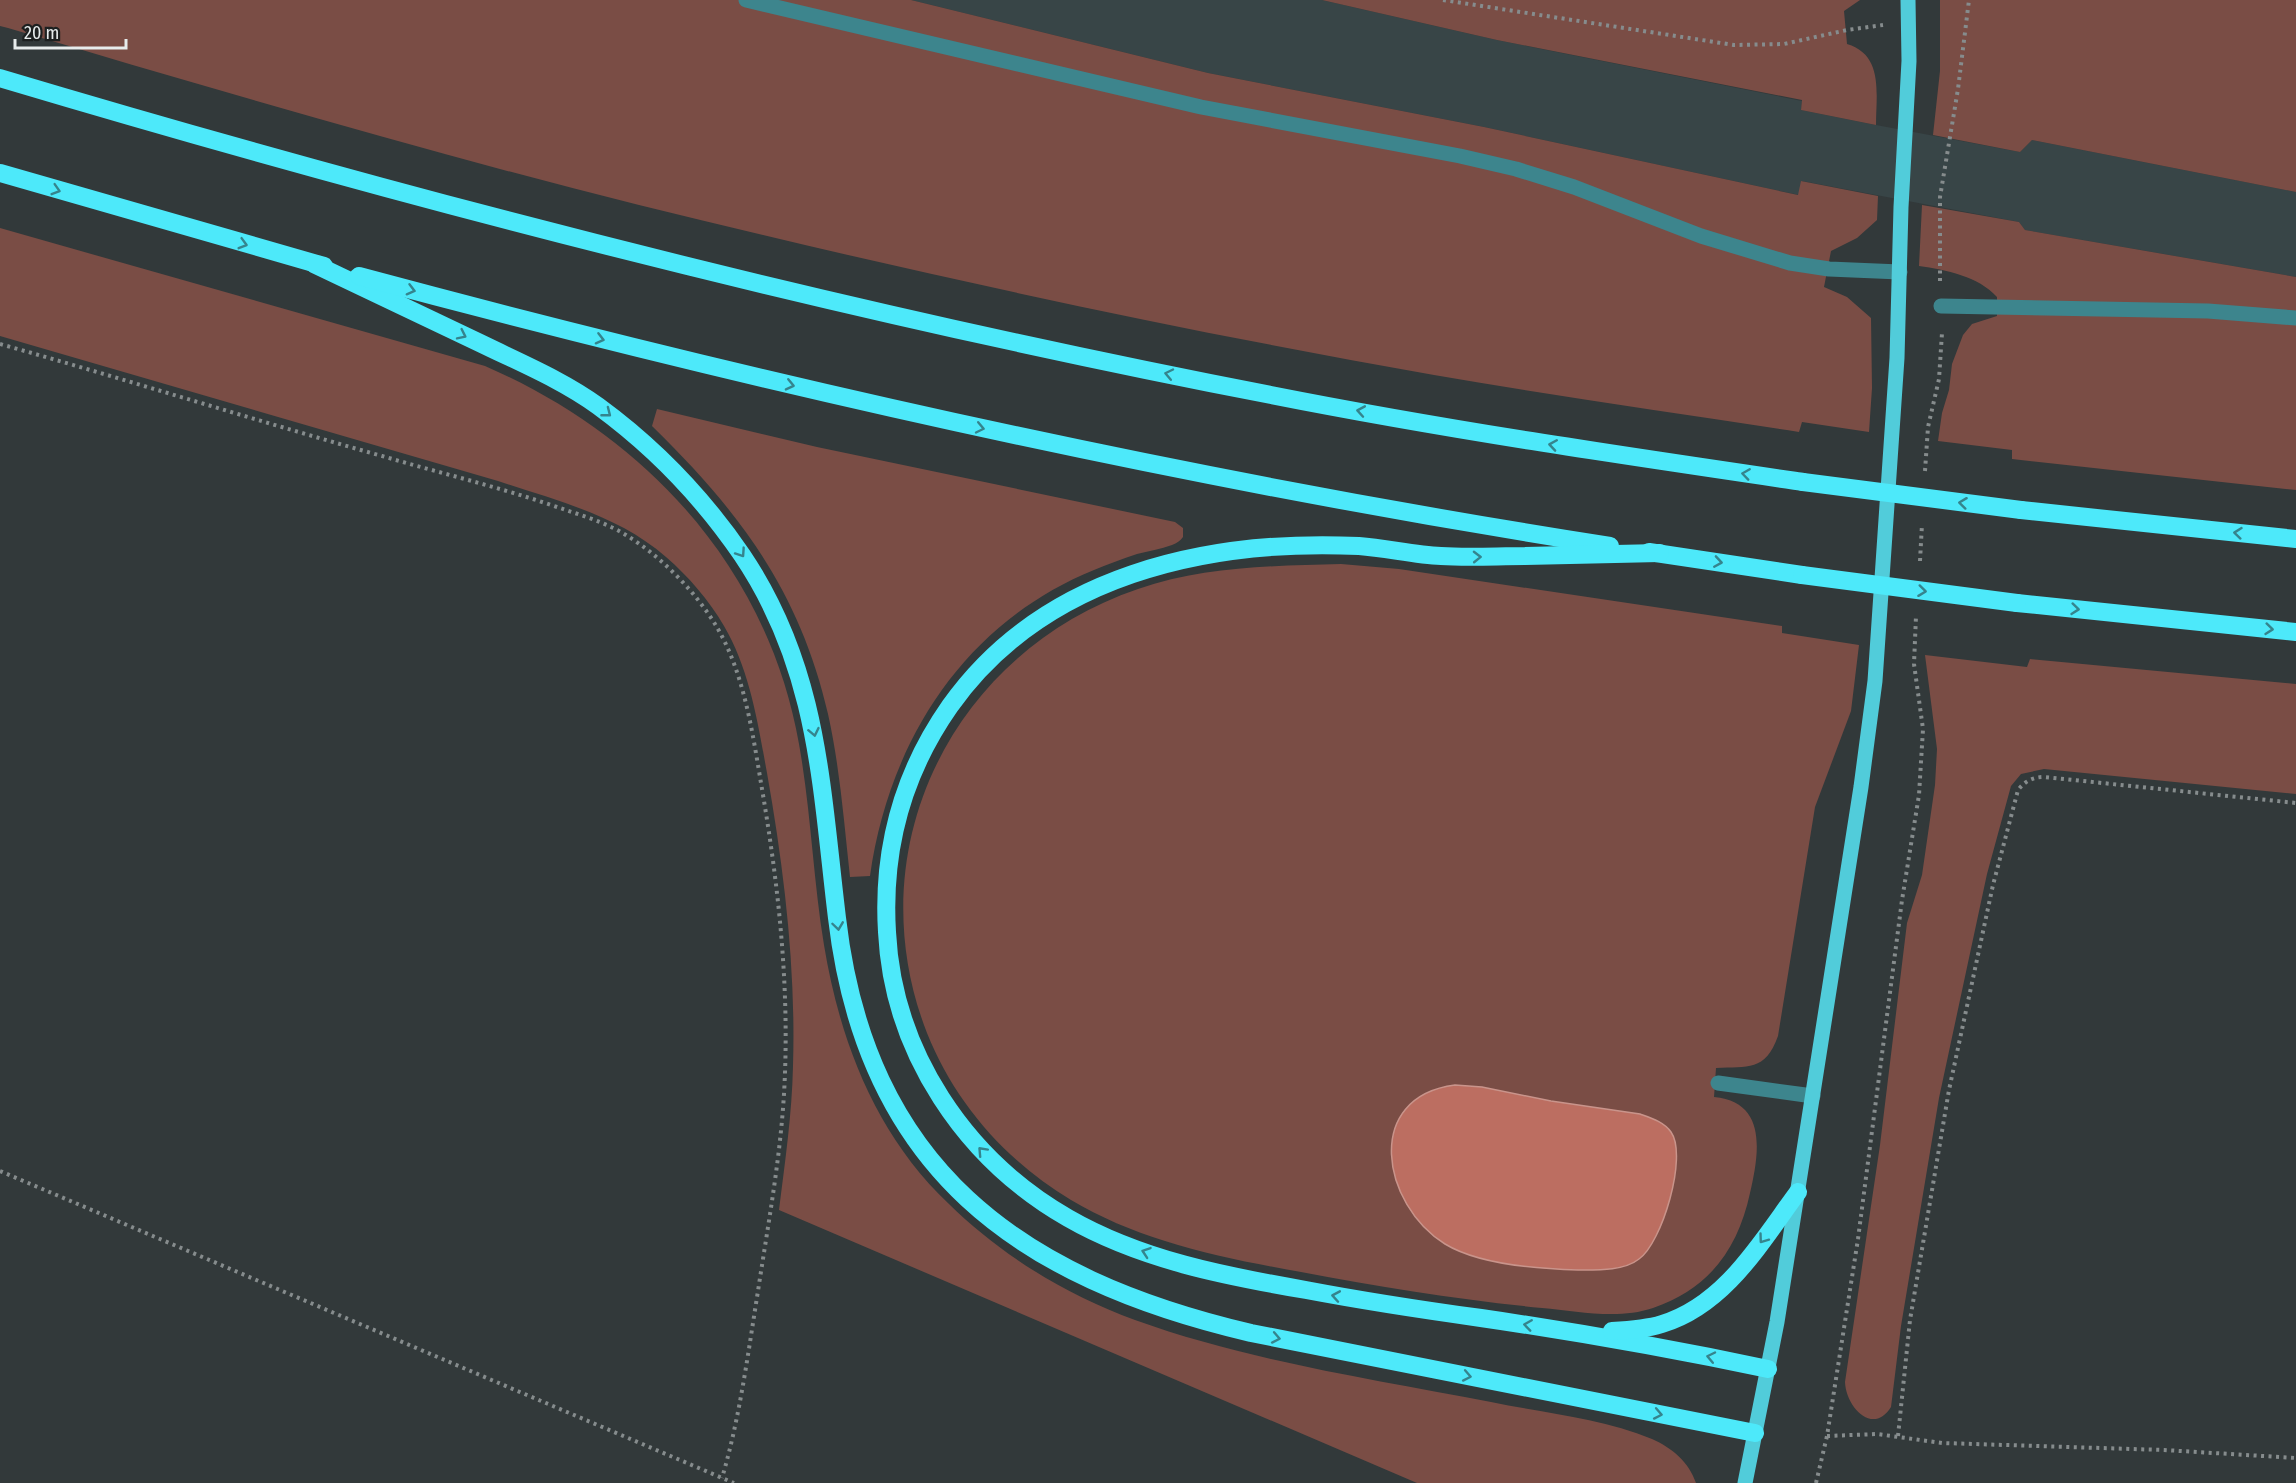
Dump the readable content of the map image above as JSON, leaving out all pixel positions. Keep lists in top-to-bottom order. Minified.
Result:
{"scale_bar":"20 m"}
